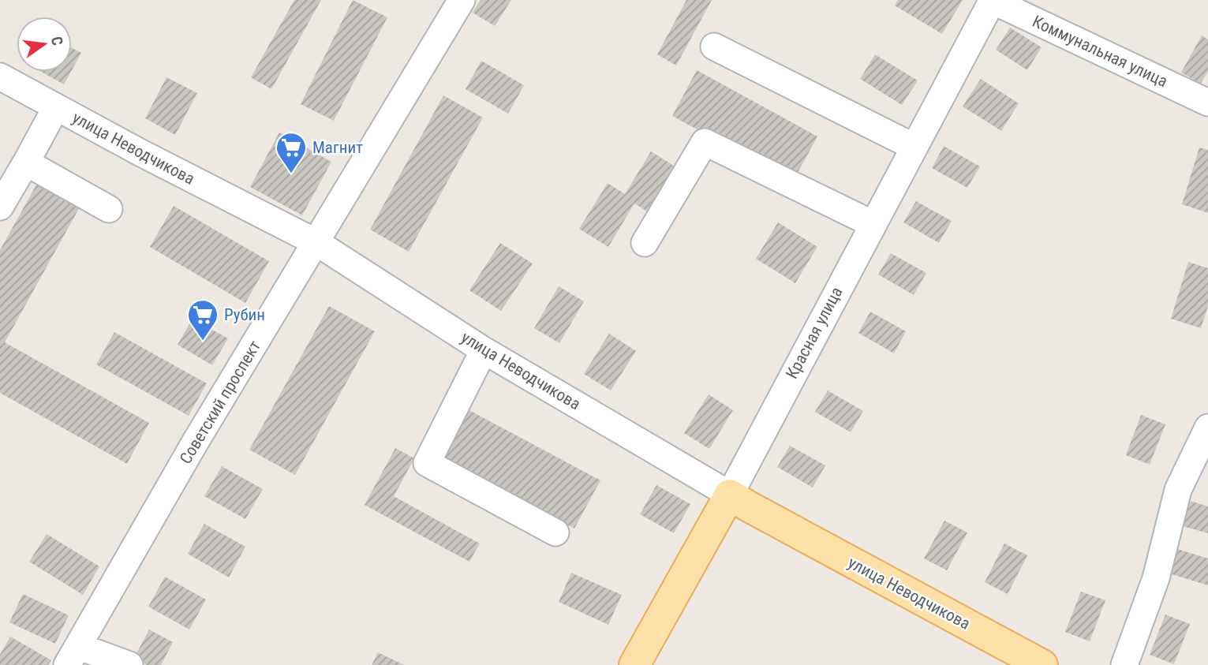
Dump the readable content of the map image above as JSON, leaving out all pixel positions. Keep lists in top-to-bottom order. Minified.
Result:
{"streets":{"main road":["улица Неводчикова","Красная улица"],"street":["Коммунальная улица","Советский проспект"]},"crossings":[["Коммунальная улица","Красная улица"],["улица Неводчикова","Красная улица"],["улица Неводчикова","Советский проспект"]],"places":{"supermarket":["Магнит","Рубин"]},"north":"right"}
